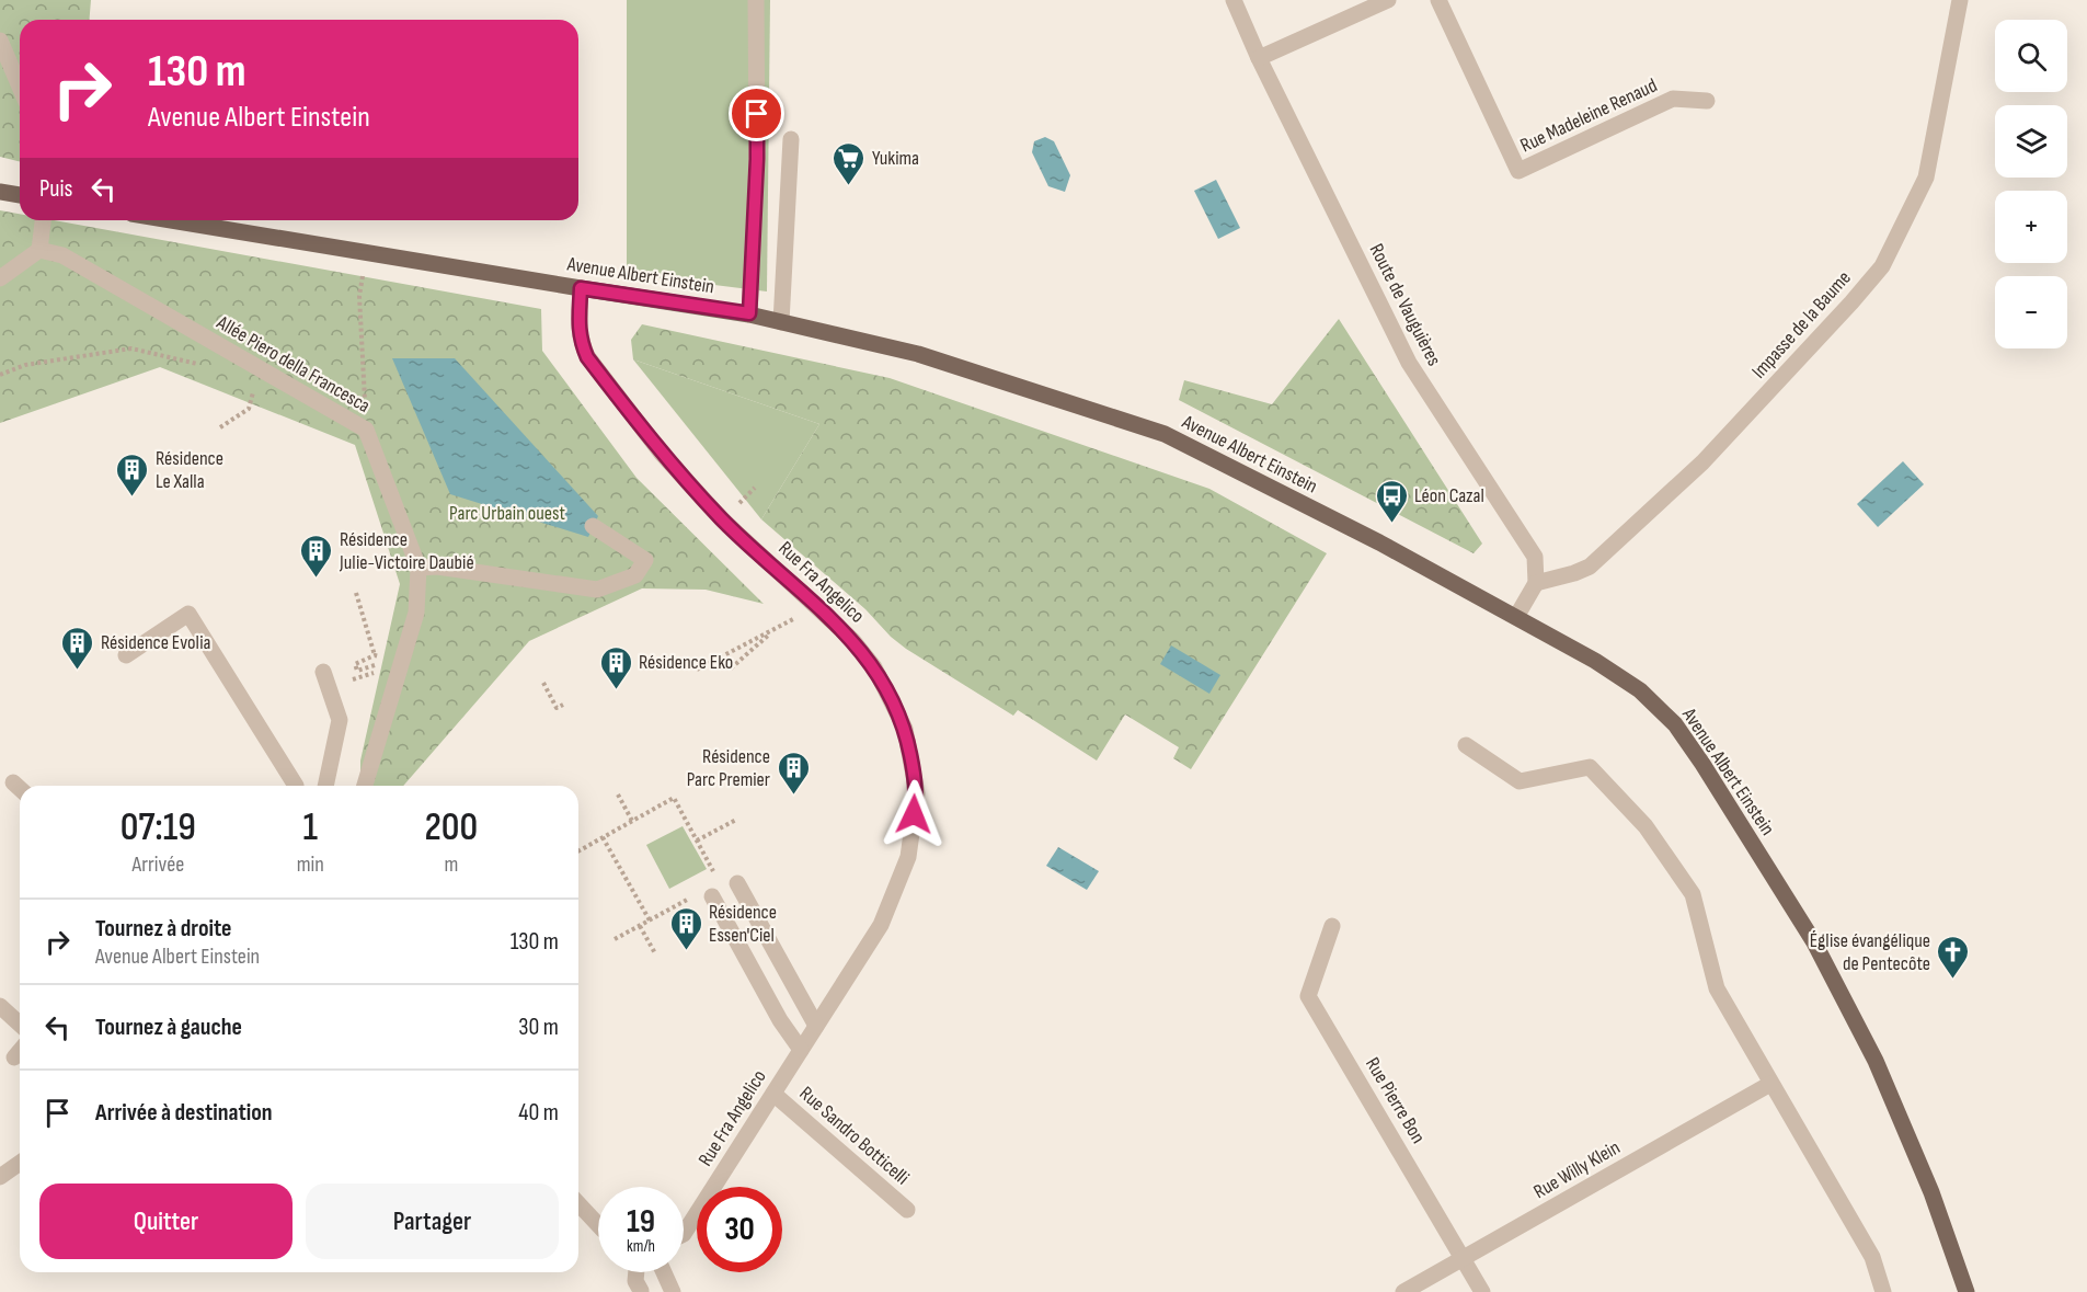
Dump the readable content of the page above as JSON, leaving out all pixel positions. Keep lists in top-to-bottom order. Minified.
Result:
{"streets":{"main road":["Avenue Albert Einstein"],"street":["Rue Madeleine Renaud","Route de Vauguières","Impasse de la Baume","Allée Piero della Francesca","Rue Fra Angelico","Rue Pierre Bon","Rue Sandro Botticelli","Rue Willy Klein"]},"crossings":[["Avenue Albert Einstein","Rue Fra Angelico"],["Route de Vauguières","Impasse de la Baume"],["Rue Fra Angelico","Rue Sandro Botticelli"],["Rue Pierre Bon","Rue Willy Klein"]],"parks":["Parc Urbain ouest"],"places":{"supermarket":["Yukima"],"building":["Résidence Le Xalla","Résidence Julie-Victoire Daubié","Résidence Evolia","Résidence Eko","Résidence Parc Premier","Résidence Essen'Ciel"],"bus stop":["Léon Cazal"],"church":["Église évangélique de Pentecôte"]},"page":{"map_buttons":["+","−"],"turn":["130 m","Avenue Albert Einstein"],"then":"Puis","eta":["07:19","Arrivée","1","min","200","m"],"list":[{"name":"Tournez à droite","note":"Avenue Albert Einstein","value":"130 m"},{"name":"Tournez à gauche","value":"30 m"},{"name":"Arrivée à destination","value":"40 m"}],"buttons":["Quitter","Partager"],"speed":"19 km/h","limit":"30"}}
